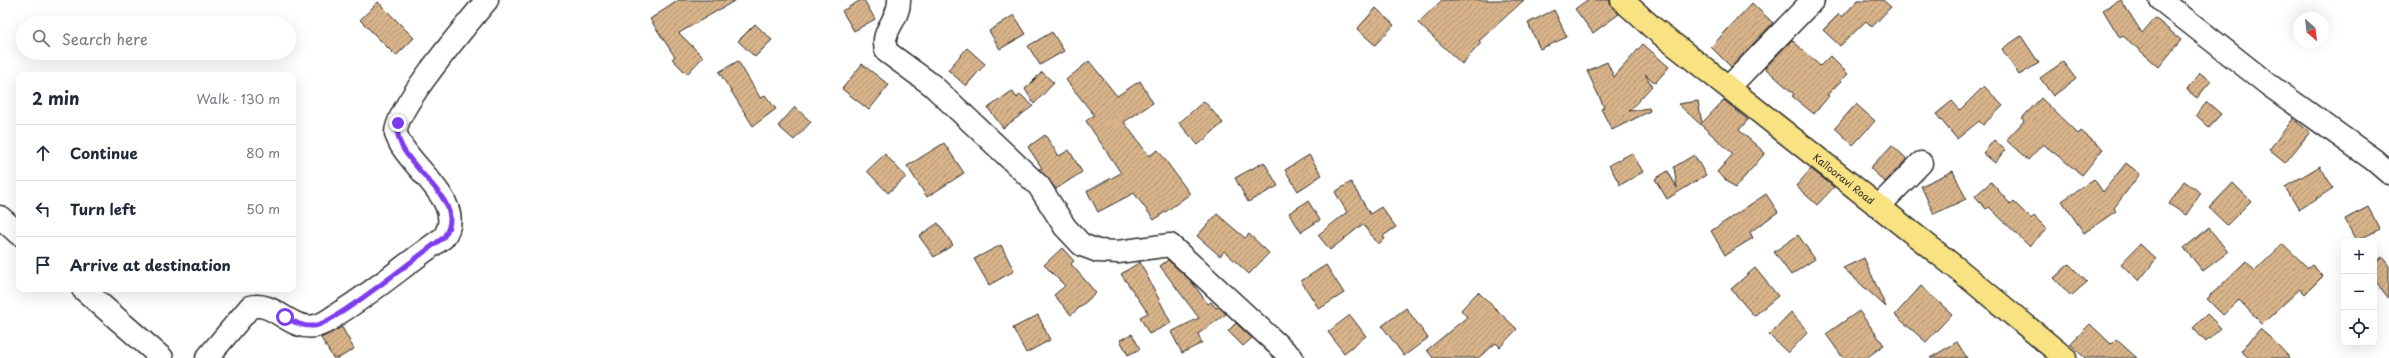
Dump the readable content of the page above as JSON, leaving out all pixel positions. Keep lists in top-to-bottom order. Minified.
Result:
{"streets":{"main road":["Kallooravi Road"]},"north":"bottom right","page":{"search":"Search here","heading":["2 min","Walk · 130 m"],"list":[["Continue","80 m"],["Turn left","50 m"],"Arrive at destination"],"map_buttons":["+","−"]}}
